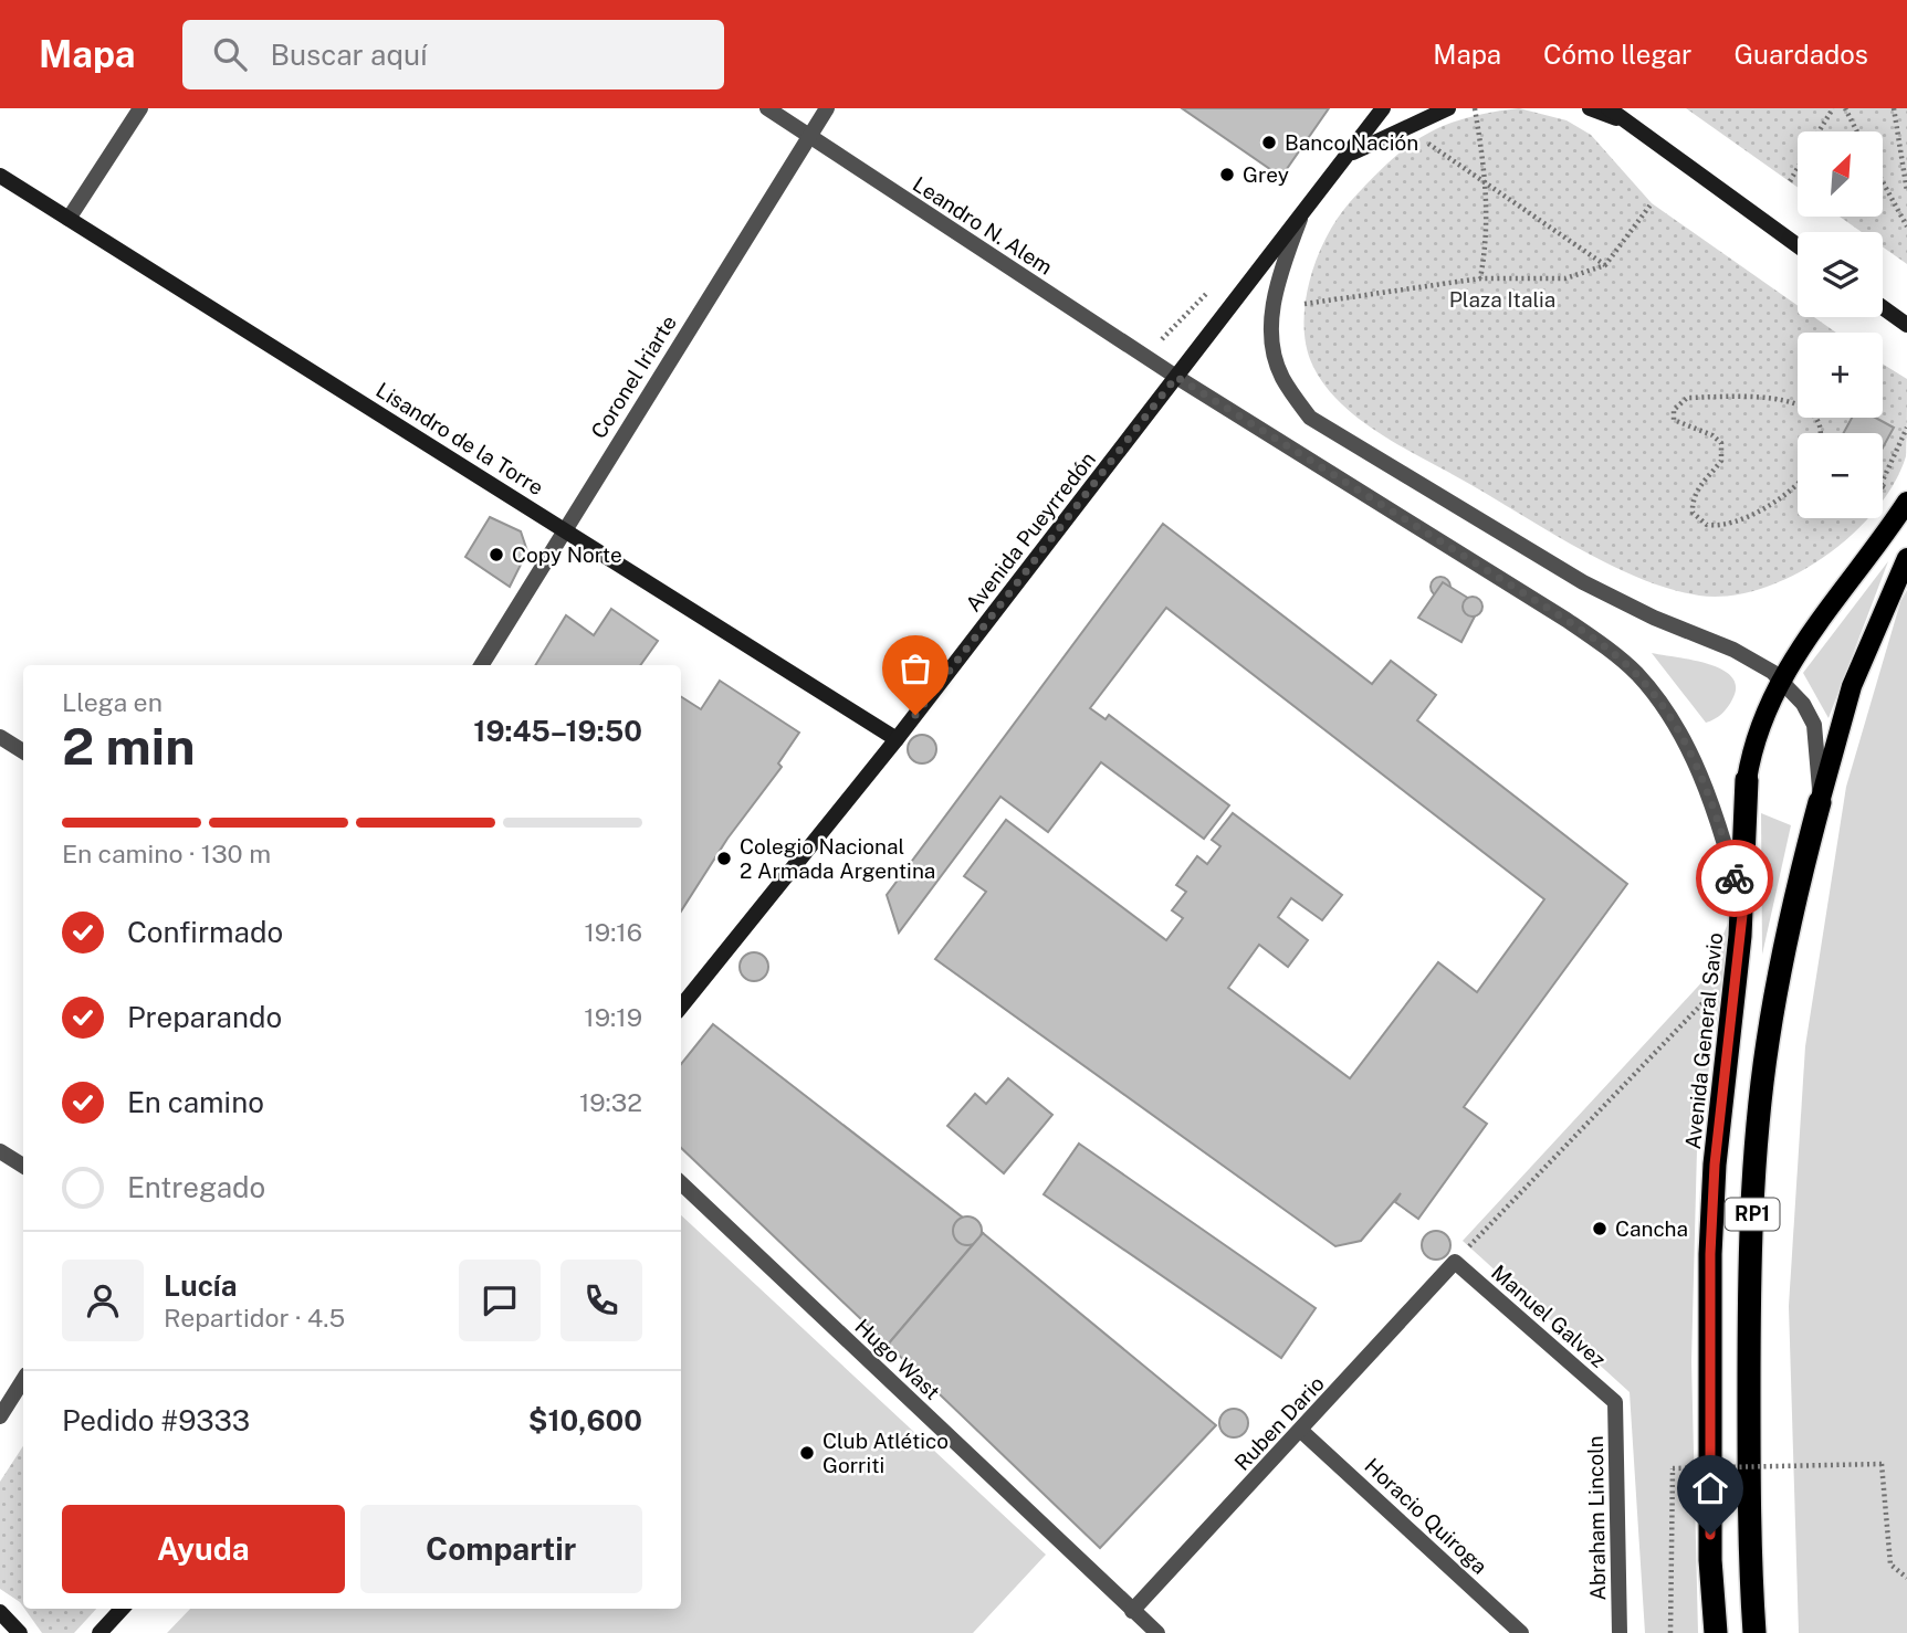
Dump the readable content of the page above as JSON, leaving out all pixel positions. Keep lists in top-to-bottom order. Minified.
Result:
{"streets":{"highway":["Avenida General Savio","RP1"],"main road":["Lisandro de la Torre","Avenida Pueyrredón"],"street":["Leandro N. Alem","Coronel Iriarte","Manuel Galvez","Hugo Wast","Ruben Dario","Horacio Quiroga","Abraham Lincoln"]},"crossings":[["Leandro N. Alem","Coronel Iriarte"],["Leandro N. Alem","Avenida Pueyrredón"],["Leandro N. Alem","RP1"],["Coronel Iriarte","Lisandro de la Torre"],["Lisandro de la Torre","Avenida Pueyrredón"],["Avenida Pueyrredón","RP1"],["Avenida General Savio","RP1"],["Manuel Galvez","Ruben Dario"],["Manuel Galvez","Abraham Lincoln"],["Hugo Wast","Ruben Dario"],["Ruben Dario","Horacio Quiroga"]],"parks":["Plaza Italia"],"places":["Banco Nación","Grey","Copy Norte","Colegio Nacional 2 Armada Argentina","Cancha","Club Atlético Gorriti"],"north":"top right","page":{"header":"Mapa","search":"Buscar aquí","nav":["Mapa","Cómo llegar","Guardados"],"map_buttons":["+","−"],"heading":["2 min","Llega en","19:45–19:50"],"panel":["Lucía","Repartidor · 4.5","Pedido #9333","$10,600"],"bar":"En camino · 130 m","list":[["Confirmado","19:16"],["Preparando","19:19"],["En camino","19:32"],"Entregado"],"buttons":["Ayuda","Compartir"]}}
